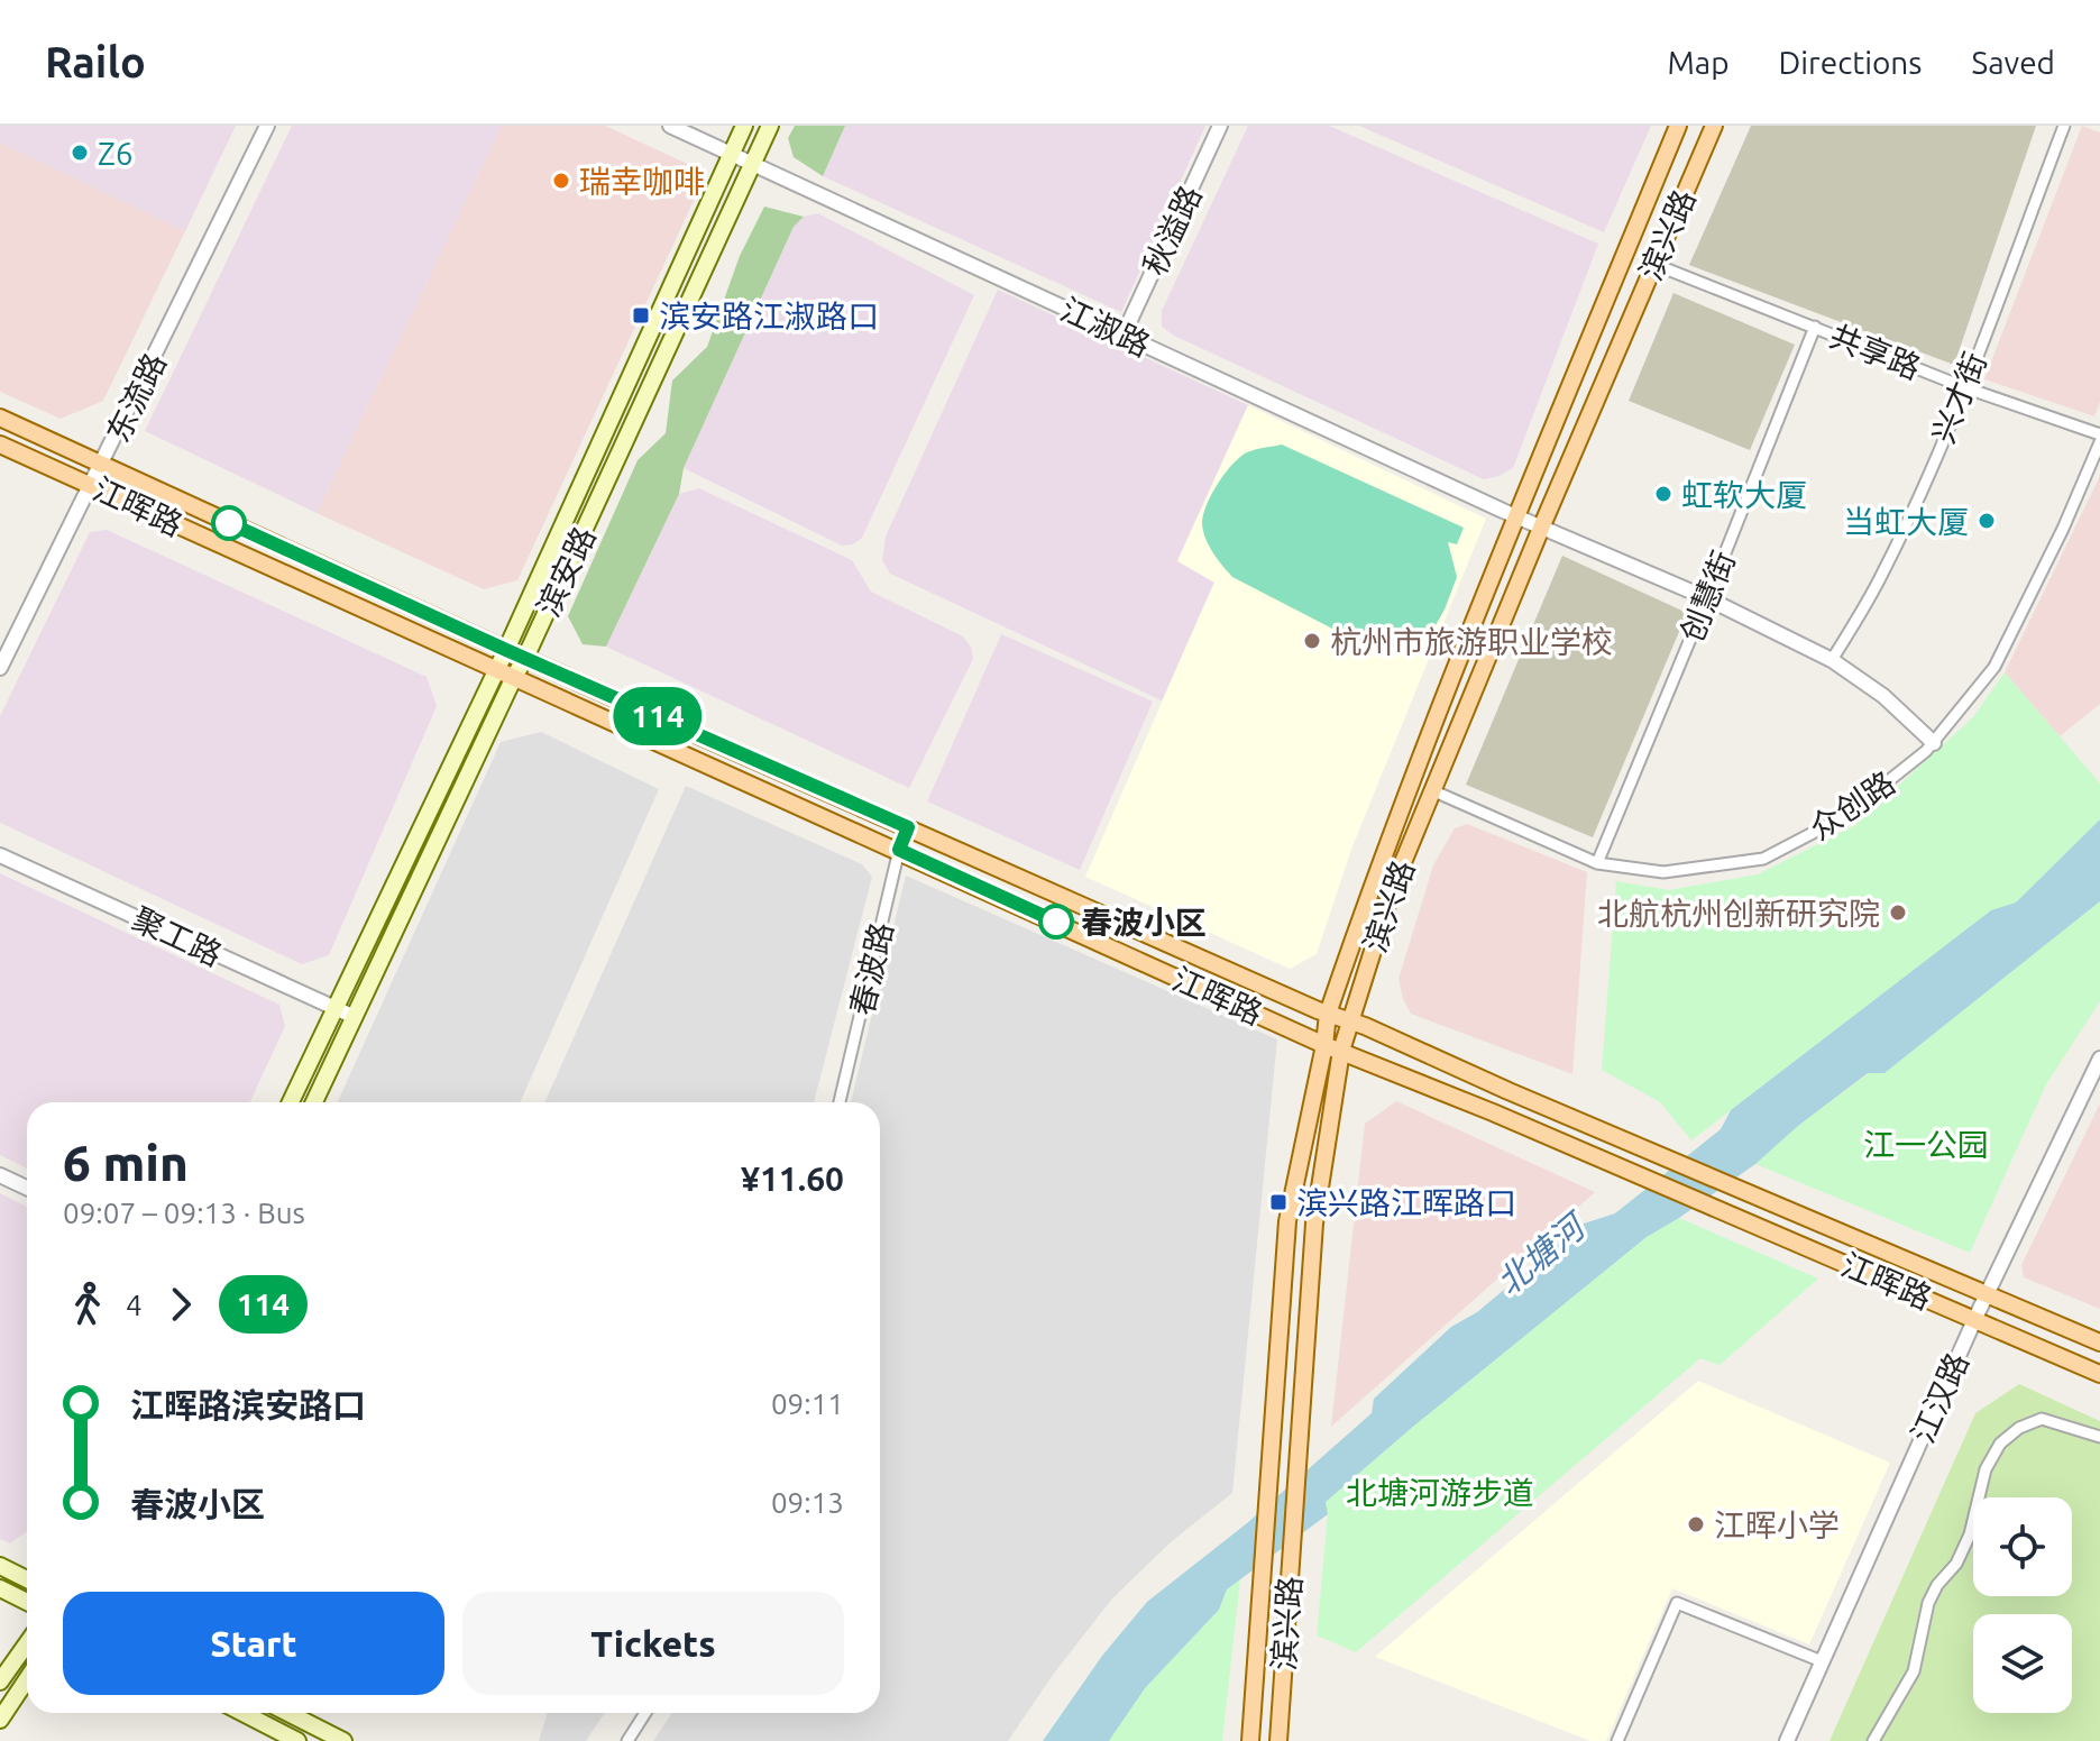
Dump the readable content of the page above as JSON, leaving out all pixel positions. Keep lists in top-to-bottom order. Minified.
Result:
{"streets":{"main road":["滨兴路","江晖路","滨安路"],"street":["秋溢路","江淑路","共享路","东流路","兴才街","创慧街","众创路","聚工路","春波路","江汉路"]},"crossings":[["秋溢路","江淑路"],["滨兴路","江淑路"],["滨兴路","共享路"],["滨兴路","江晖路"],["滨兴路","众创路"],["江淑路","兴才街"],["江淑路","滨安路"],["江淑路","创慧街"],["江淑路","众创路"],["共享路","兴才街"],["共享路","创慧街"],["东流路","江晖路"],["江晖路","滨安路"],["江晖路","春波路"],["江晖路","江汉路"],["滨安路","聚工路"],["创慧街","众创路"]],"water":["北塘河"],"parks":["江一公园","北塘河游步道"],"places":{"other":["Z6","瑞幸咖啡","虹软大厦","当虹大厦","杭州市旅游职业学校","北航杭州创新研究院","春波小区","江晖小学"],"transit":["滨安路江淑路口","滨兴路江晖路口"]},"lines":["bus line 114"],"page":{"header":"Railo","nav":["Map","Directions","Saved"],"on_map":"114","heading":["6 min","09:07 – 09:13 · Bus","¥11.60"],"legs":["4","114"],"list":[{"name":"江晖路滨安路口","value":"09:11"},{"name":"春波小区","value":"09:13"}],"buttons":["Start","Tickets"]}}
